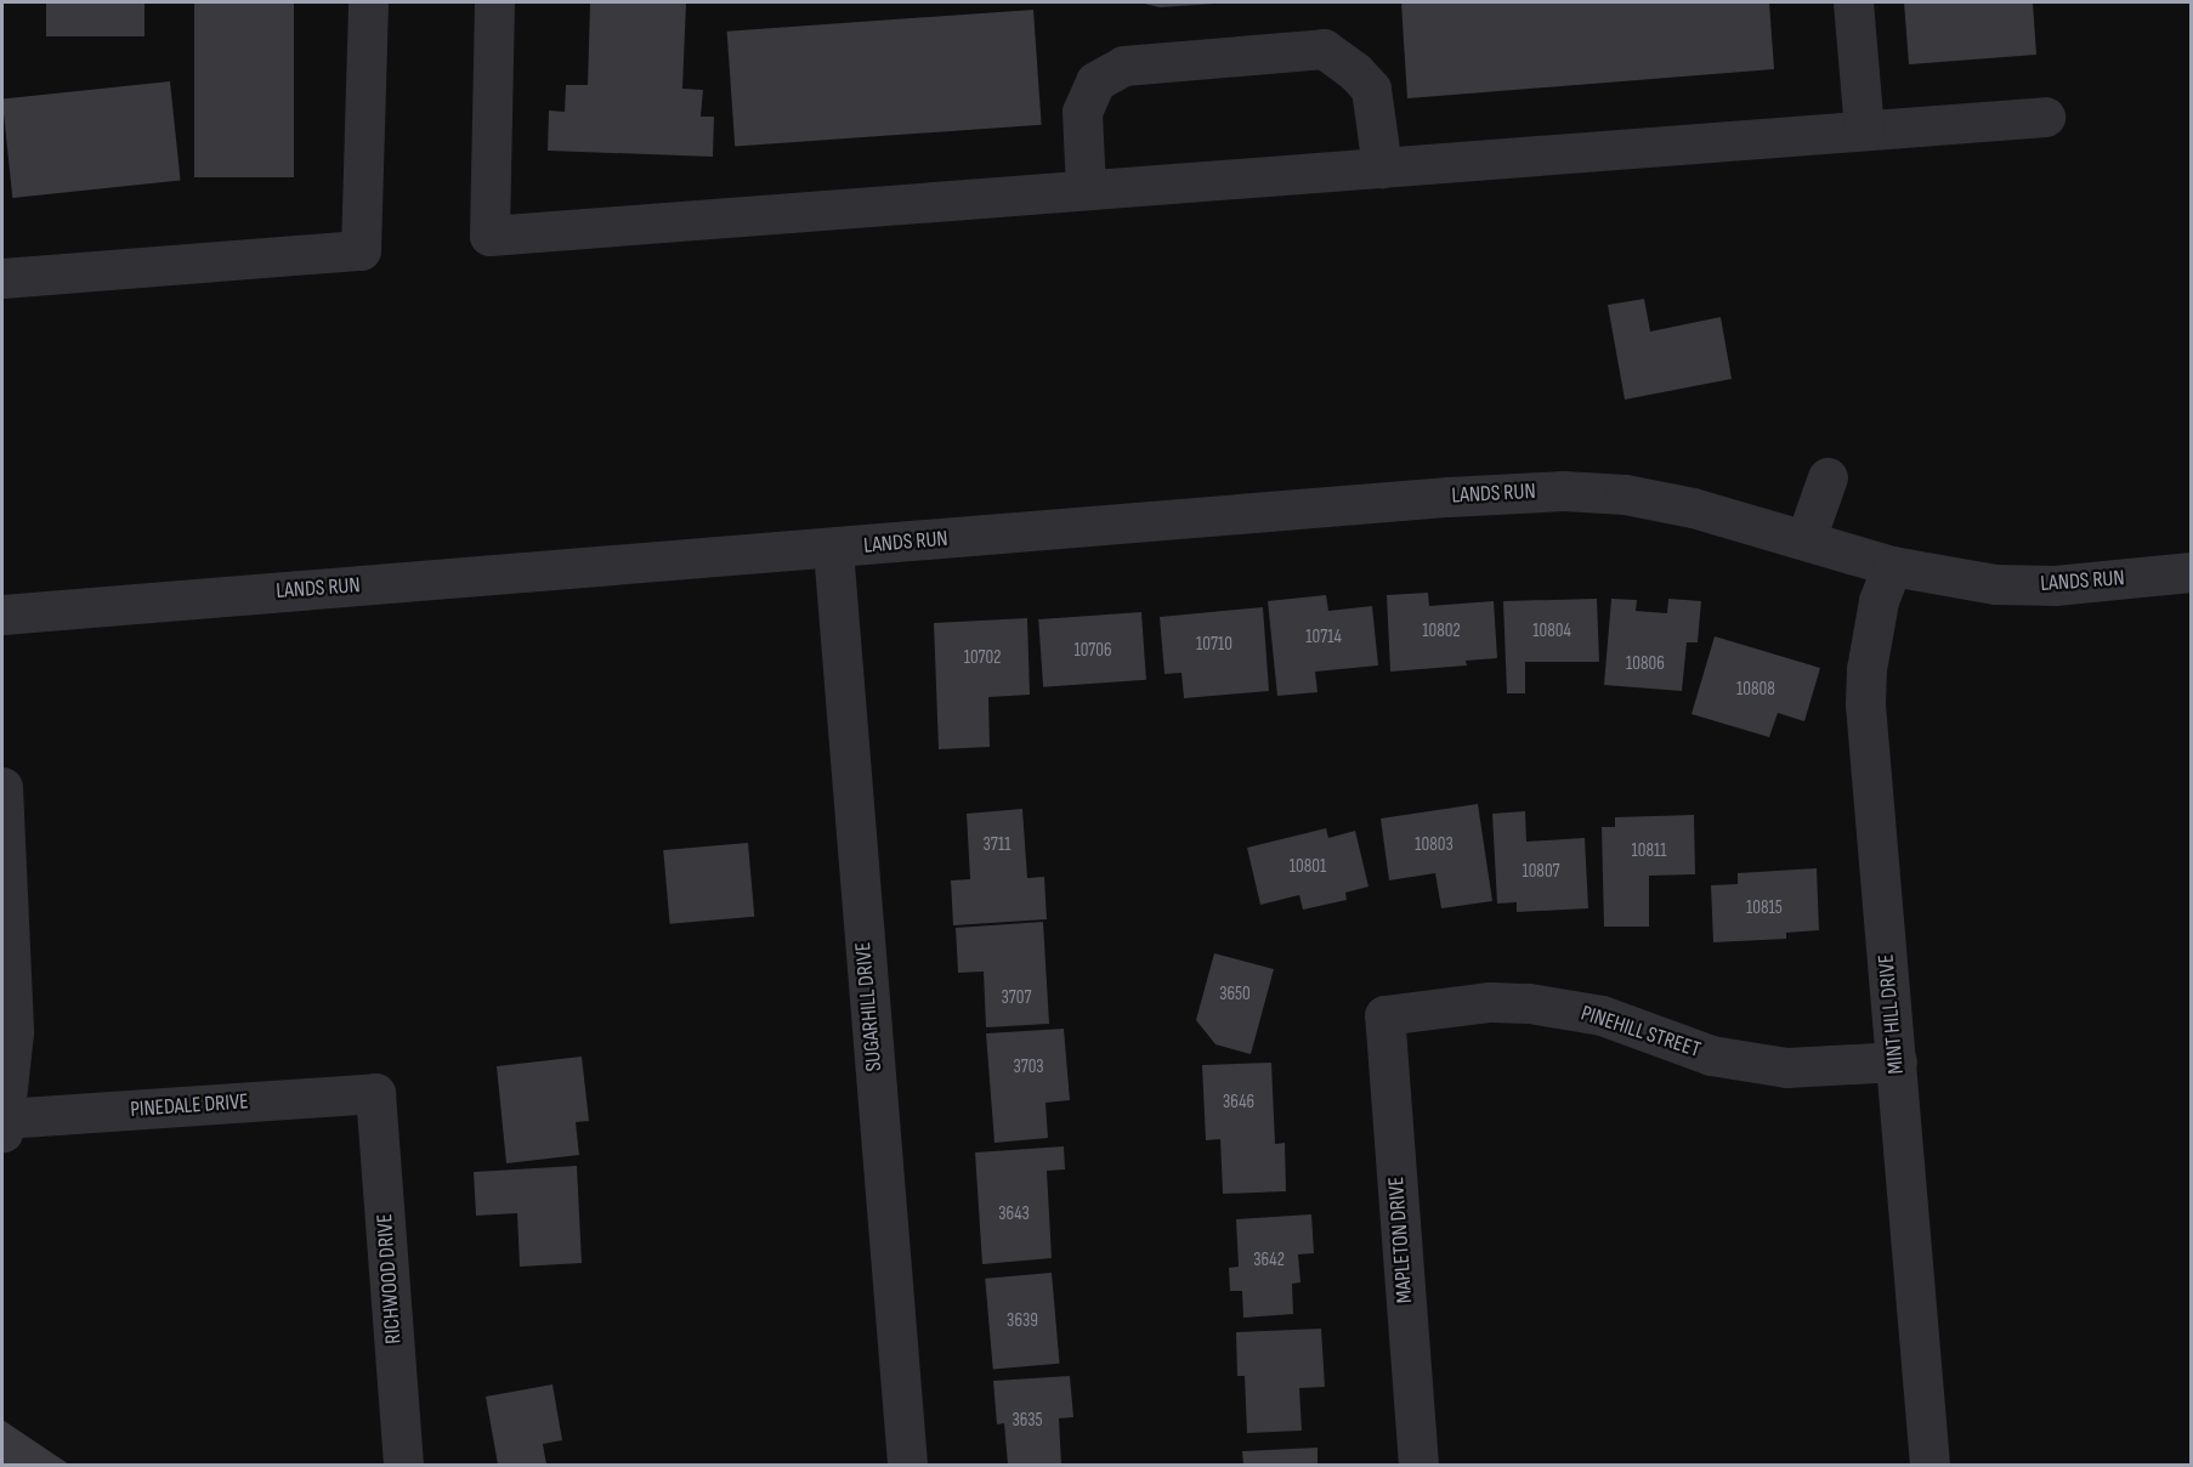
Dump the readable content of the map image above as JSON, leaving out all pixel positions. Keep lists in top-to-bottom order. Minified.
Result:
{"streets":{"street":["LANDS RUN","SUGARHILL DRIVE","MINT HILL DRIVE","PINEHILL STREET","PINEDALE DRIVE","MAPLETON DRIVE","RICHWOOD DRIVE"]},"crossings":[["LANDS RUN","SUGARHILL DRIVE"],["LANDS RUN","MINT HILL DRIVE"],["MINT HILL DRIVE","PINEHILL STREET"],["PINEHILL STREET","MAPLETON DRIVE"],["PINEDALE DRIVE","RICHWOOD DRIVE"]],"house_numbers":["10802","10804","10714","10710","10706","10702","10806","10808","3711","10803","10811","10801","10807","10815","3650","3707","3703","3646","3643","3642","3639","3635"]}
